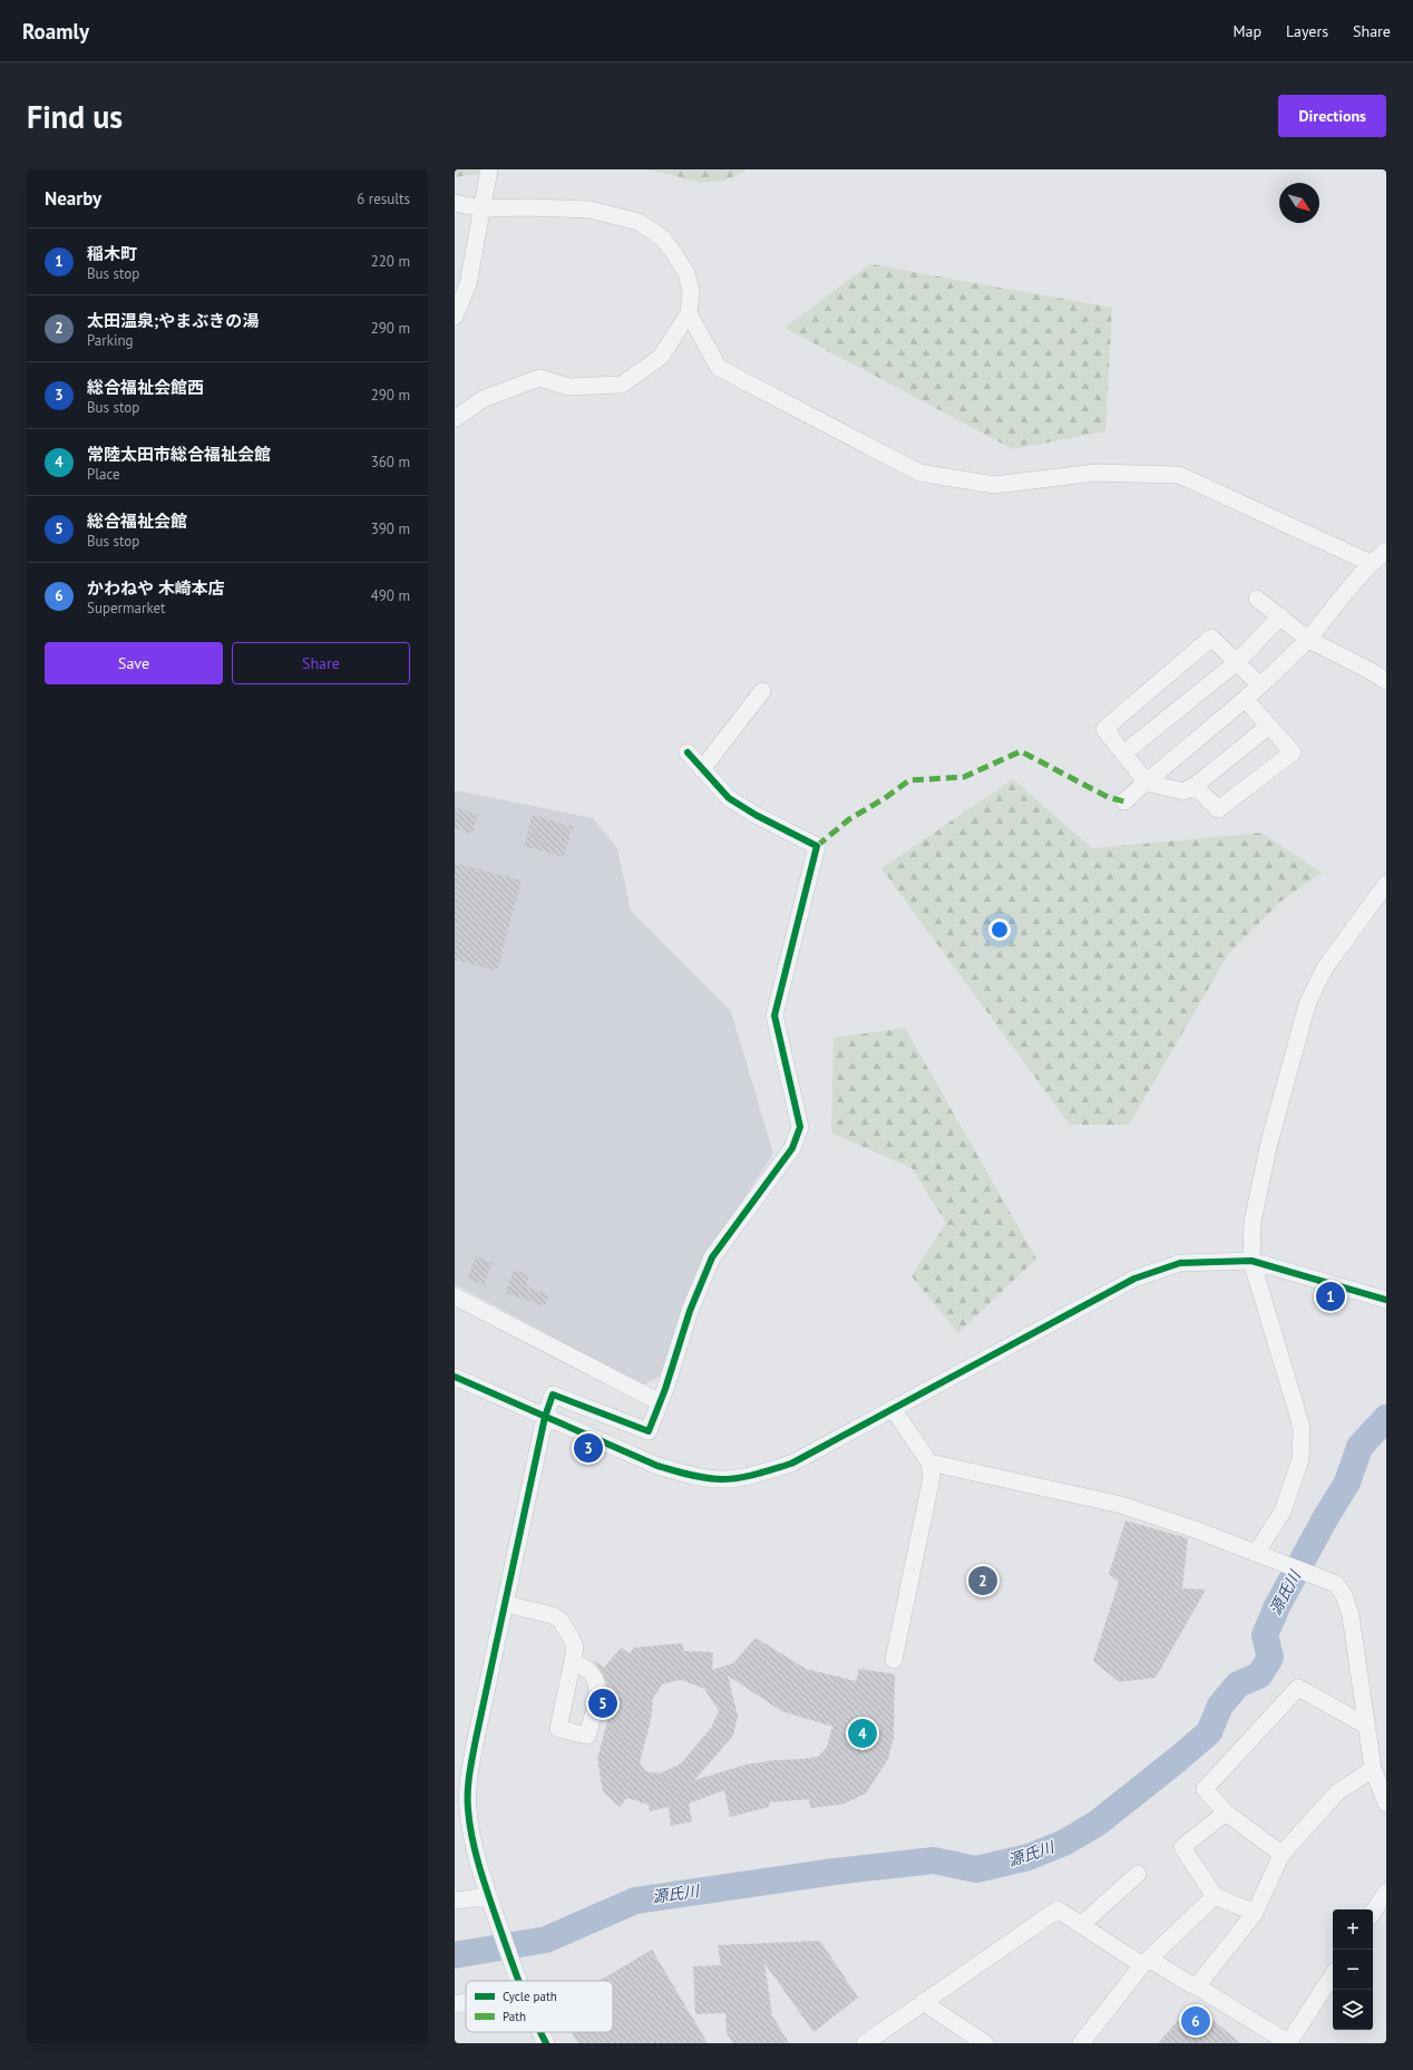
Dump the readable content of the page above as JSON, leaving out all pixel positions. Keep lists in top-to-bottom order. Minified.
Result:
{"water":["源氏川"],"legend":["Cycle path","Path"],"north":"bottom right","page":{"header":"Roamly","nav":["Map","Layers","Share"],"buttons":["Directions",["Save","Share"]],"title":"Find us","heading":["Nearby","6 results"],"list":[{"mark":"1","name":"稲木町","note":"Bus stop","value":"220 m"},{"mark":"2","name":"太田温泉;やまぶきの湯","note":"Parking","value":"290 m"},{"mark":"3","name":"総合福祉会館西","note":"Bus stop","value":"290 m"},{"mark":"4","name":"常陸太田市総合福祉会館","note":"Place","value":"360 m"},{"mark":"5","name":"総合福祉会館","note":"Bus stop","value":"390 m"},{"mark":"6","name":"かわねや 木崎本店","note":"Supermarket","value":"490 m"}],"pins":["1","3","2","5","4","6"],"map_buttons":["+","−"]}}
